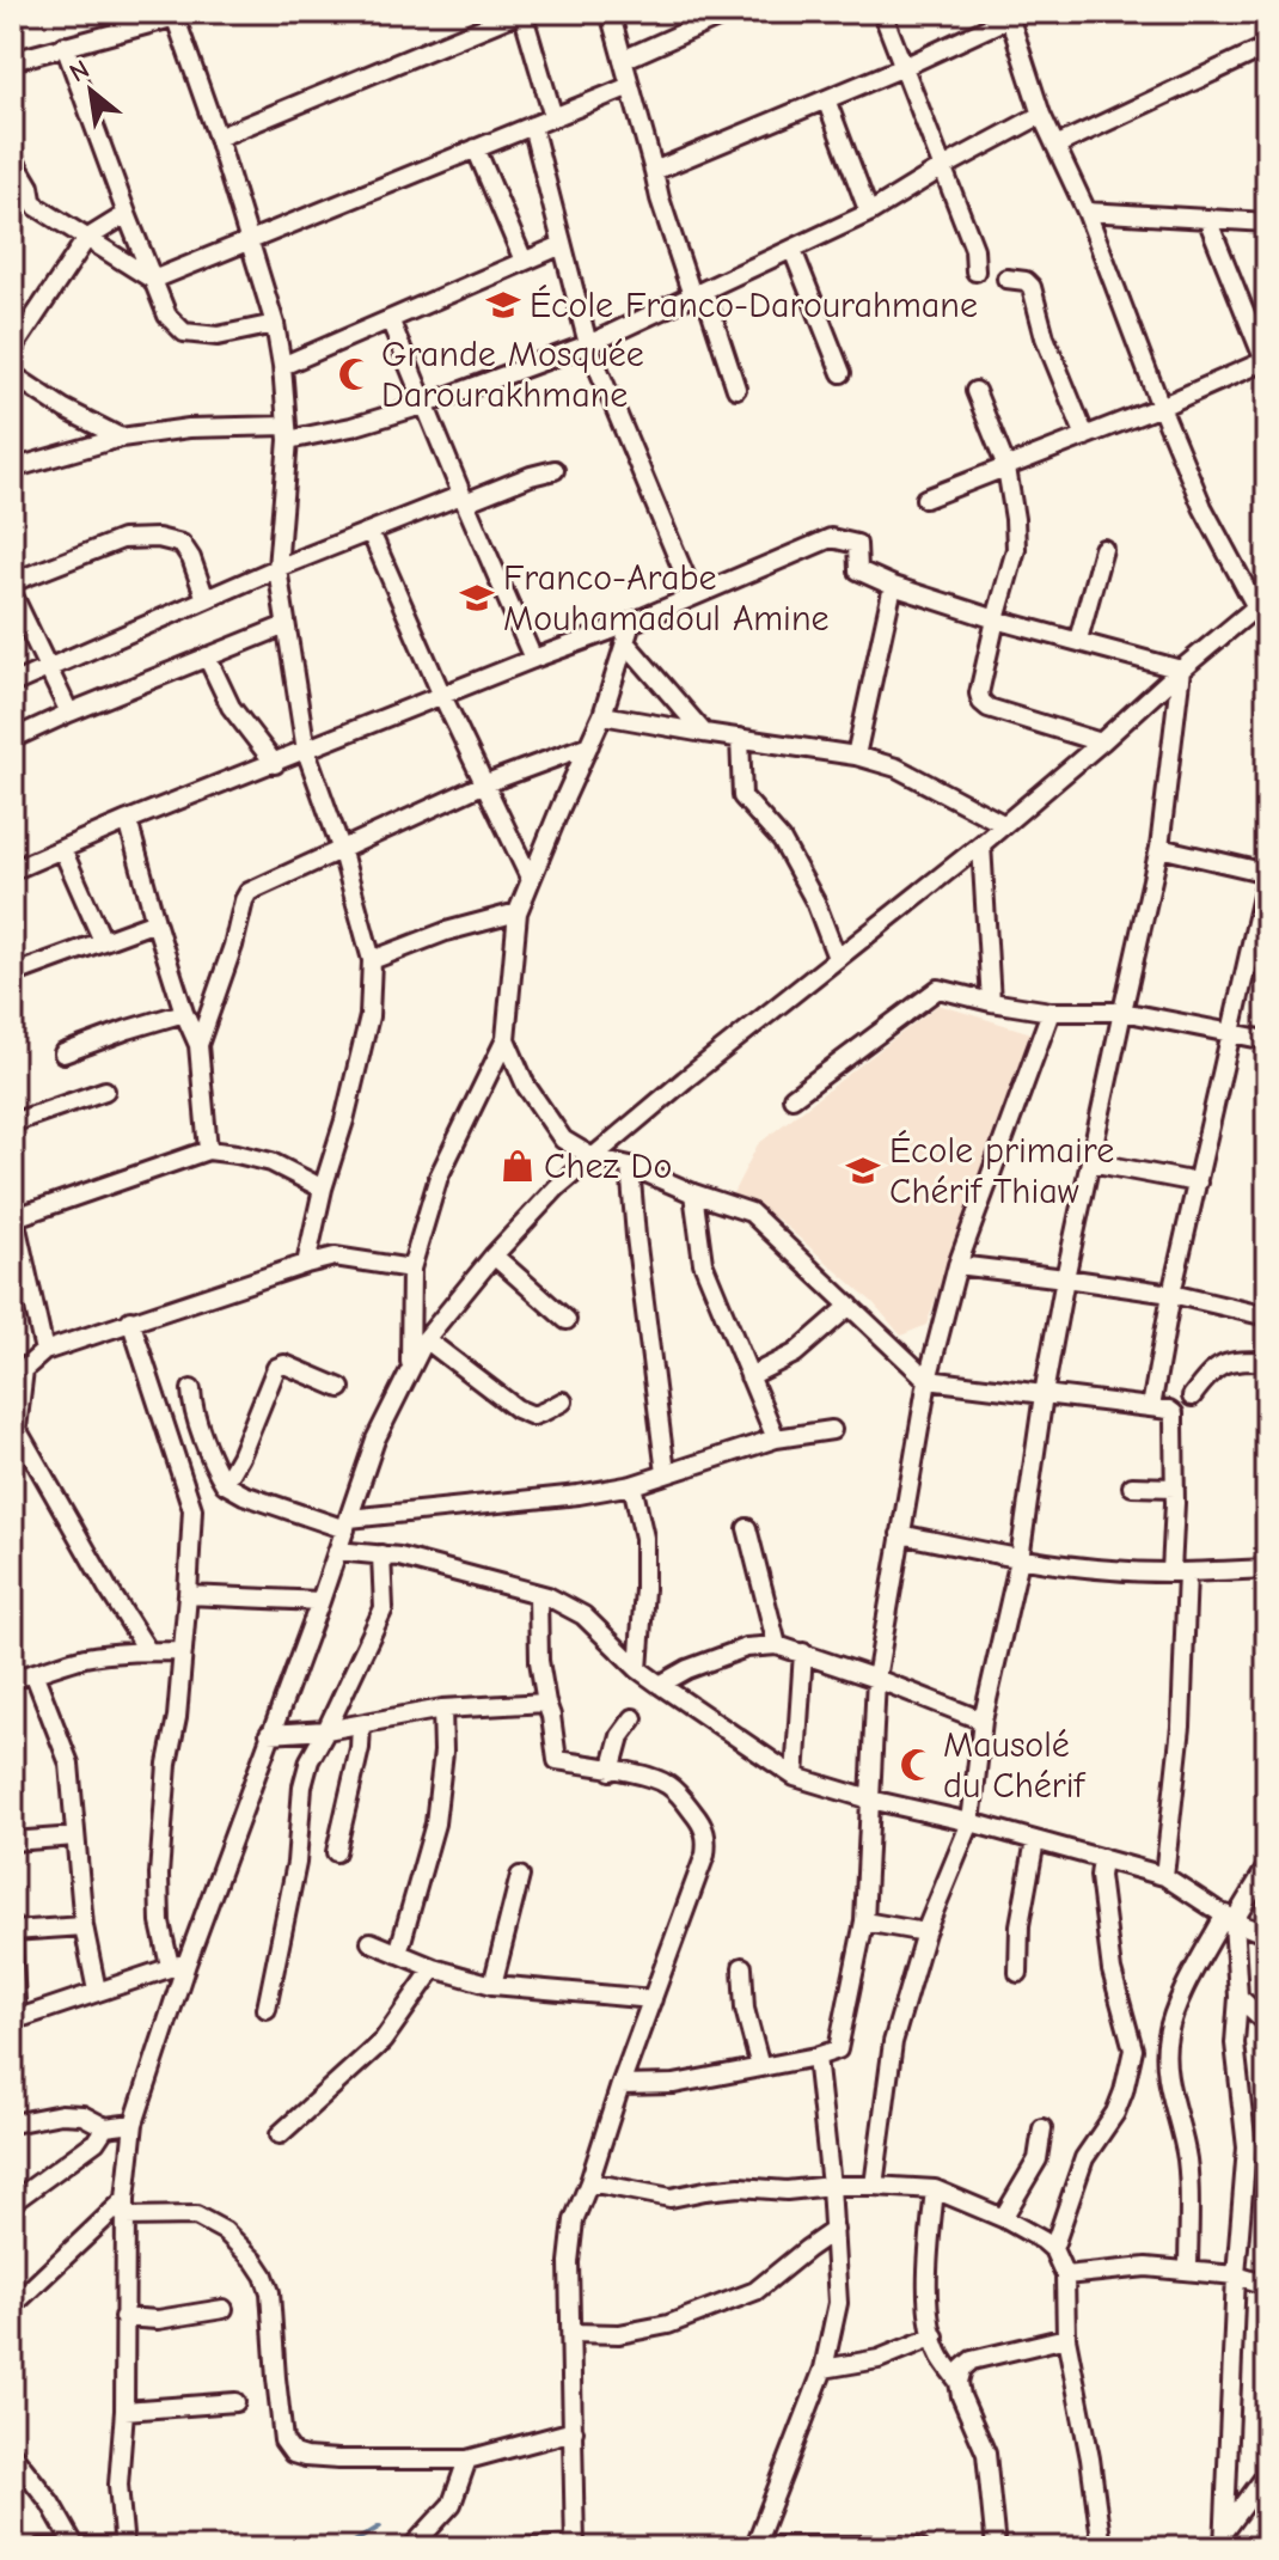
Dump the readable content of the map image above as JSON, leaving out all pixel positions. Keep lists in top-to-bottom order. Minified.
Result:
{"places":{"school or university":["École Franco-Darourahmane","Franco-Arabe Mouhamadoul Amine","École primaire Chérif Thiaw"],"mosque":["Grande Mosquée Darourakhmane","Mausolé du Chérif"],"shop":["Chez Do"]},"north":"top left"}
